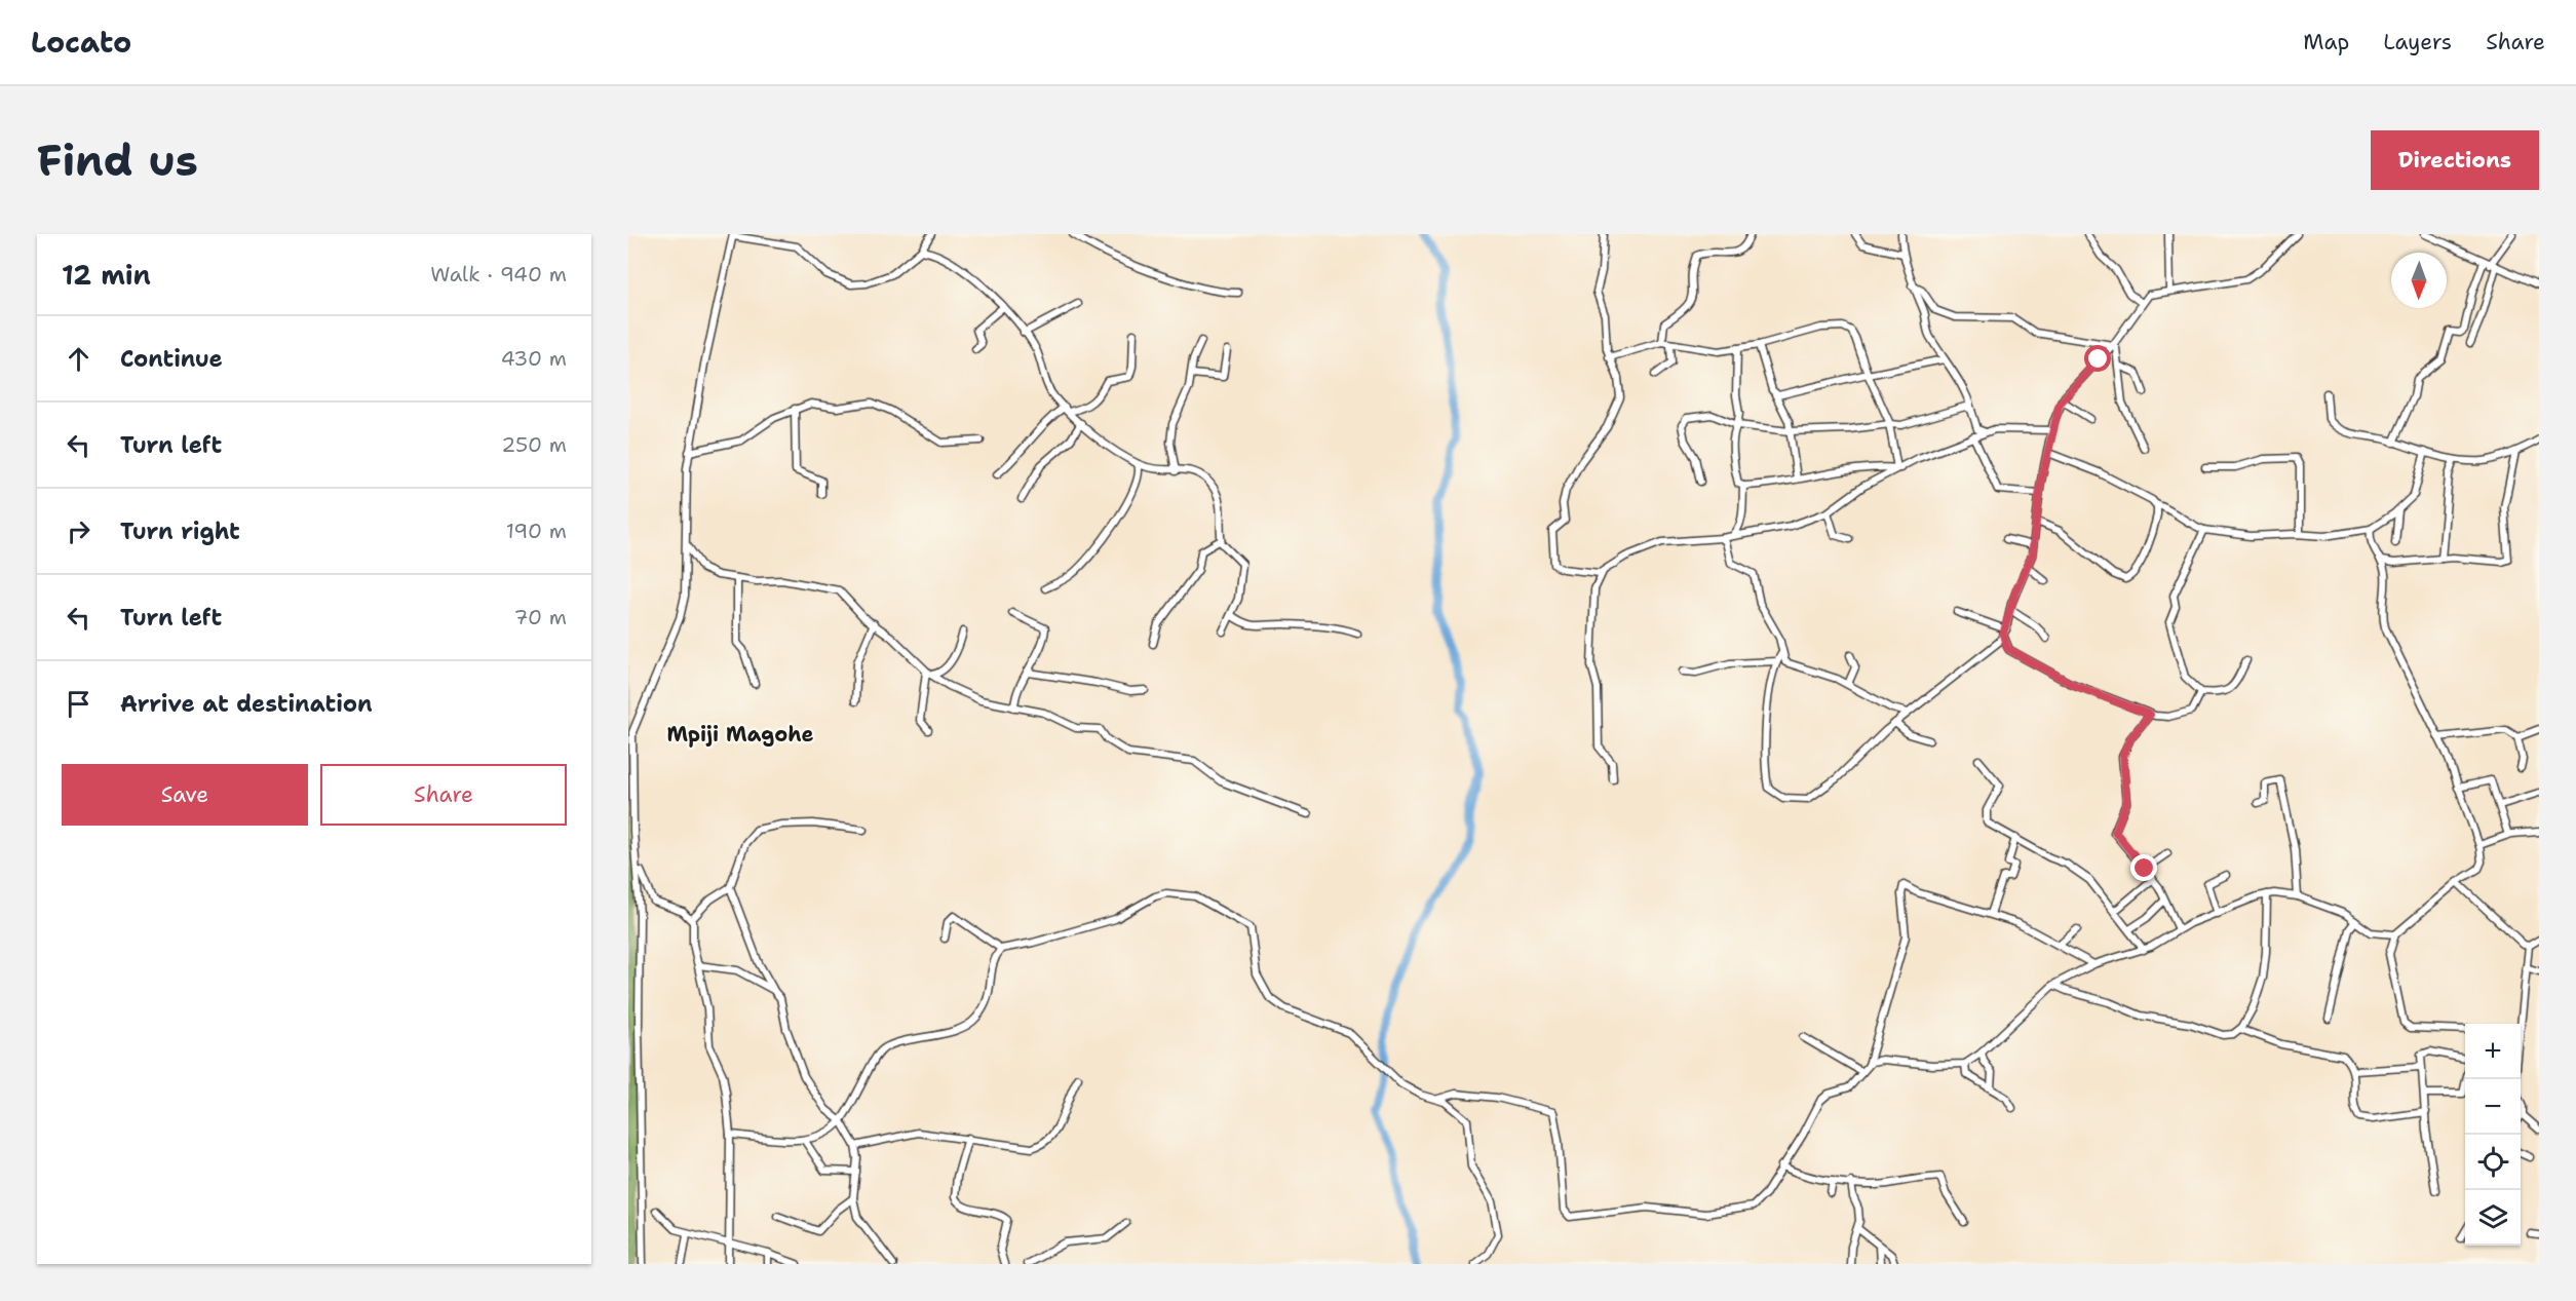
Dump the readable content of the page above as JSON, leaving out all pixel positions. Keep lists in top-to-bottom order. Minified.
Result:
{"districts":["Mpiji Magohe"],"north":"bottom","page":{"header":"Locato","nav":["Map","Layers","Share"],"buttons":["Directions",["Save","Share"]],"title":"Find us","heading":["12 min","Walk · 940 m"],"list":[["Continue","430 m"],["Turn left","250 m"],["Turn right","190 m"],["Turn left","70 m"],"Arrive at destination"],"map_buttons":["+","−"]}}
